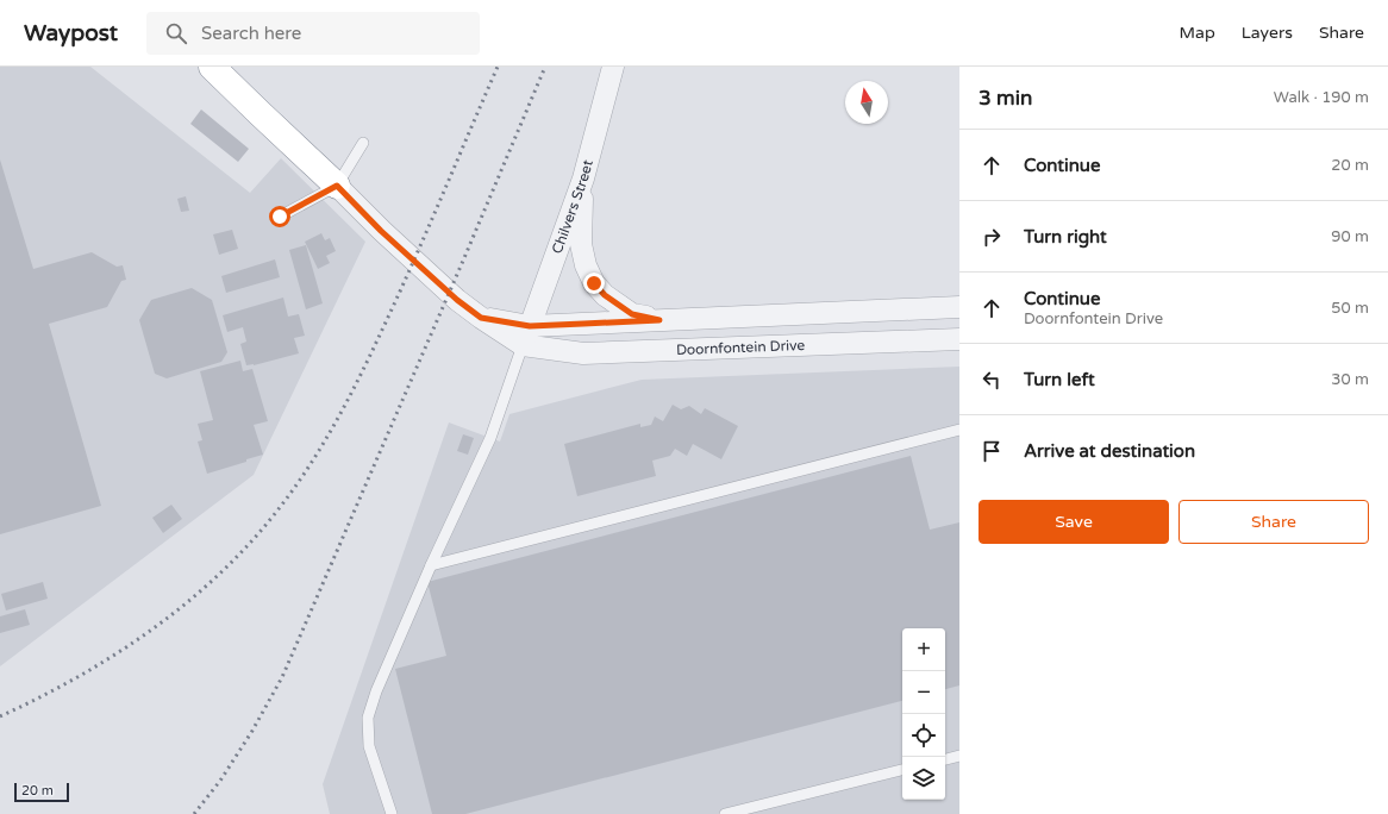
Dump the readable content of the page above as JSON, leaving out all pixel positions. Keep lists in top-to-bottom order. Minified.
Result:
{"streets":{"street":["Chilvers Street","Doornfontein Drive"]},"crossings":[["Chilvers Street","Doornfontein Drive"]],"scale_bar":"20 m","north":"top","page":{"header":"Waypost","search":"Search here","nav":["Map","Layers","Share"],"heading":["3 min","Walk · 190 m"],"list":[["Continue","20 m"],["Turn right","90 m"],["Continue","Doornfontein Drive","50 m"],["Turn left","30 m"],"Arrive at destination"],"buttons":["Save","Share"],"map_buttons":["+","−"],"scale":"20 m"}}
